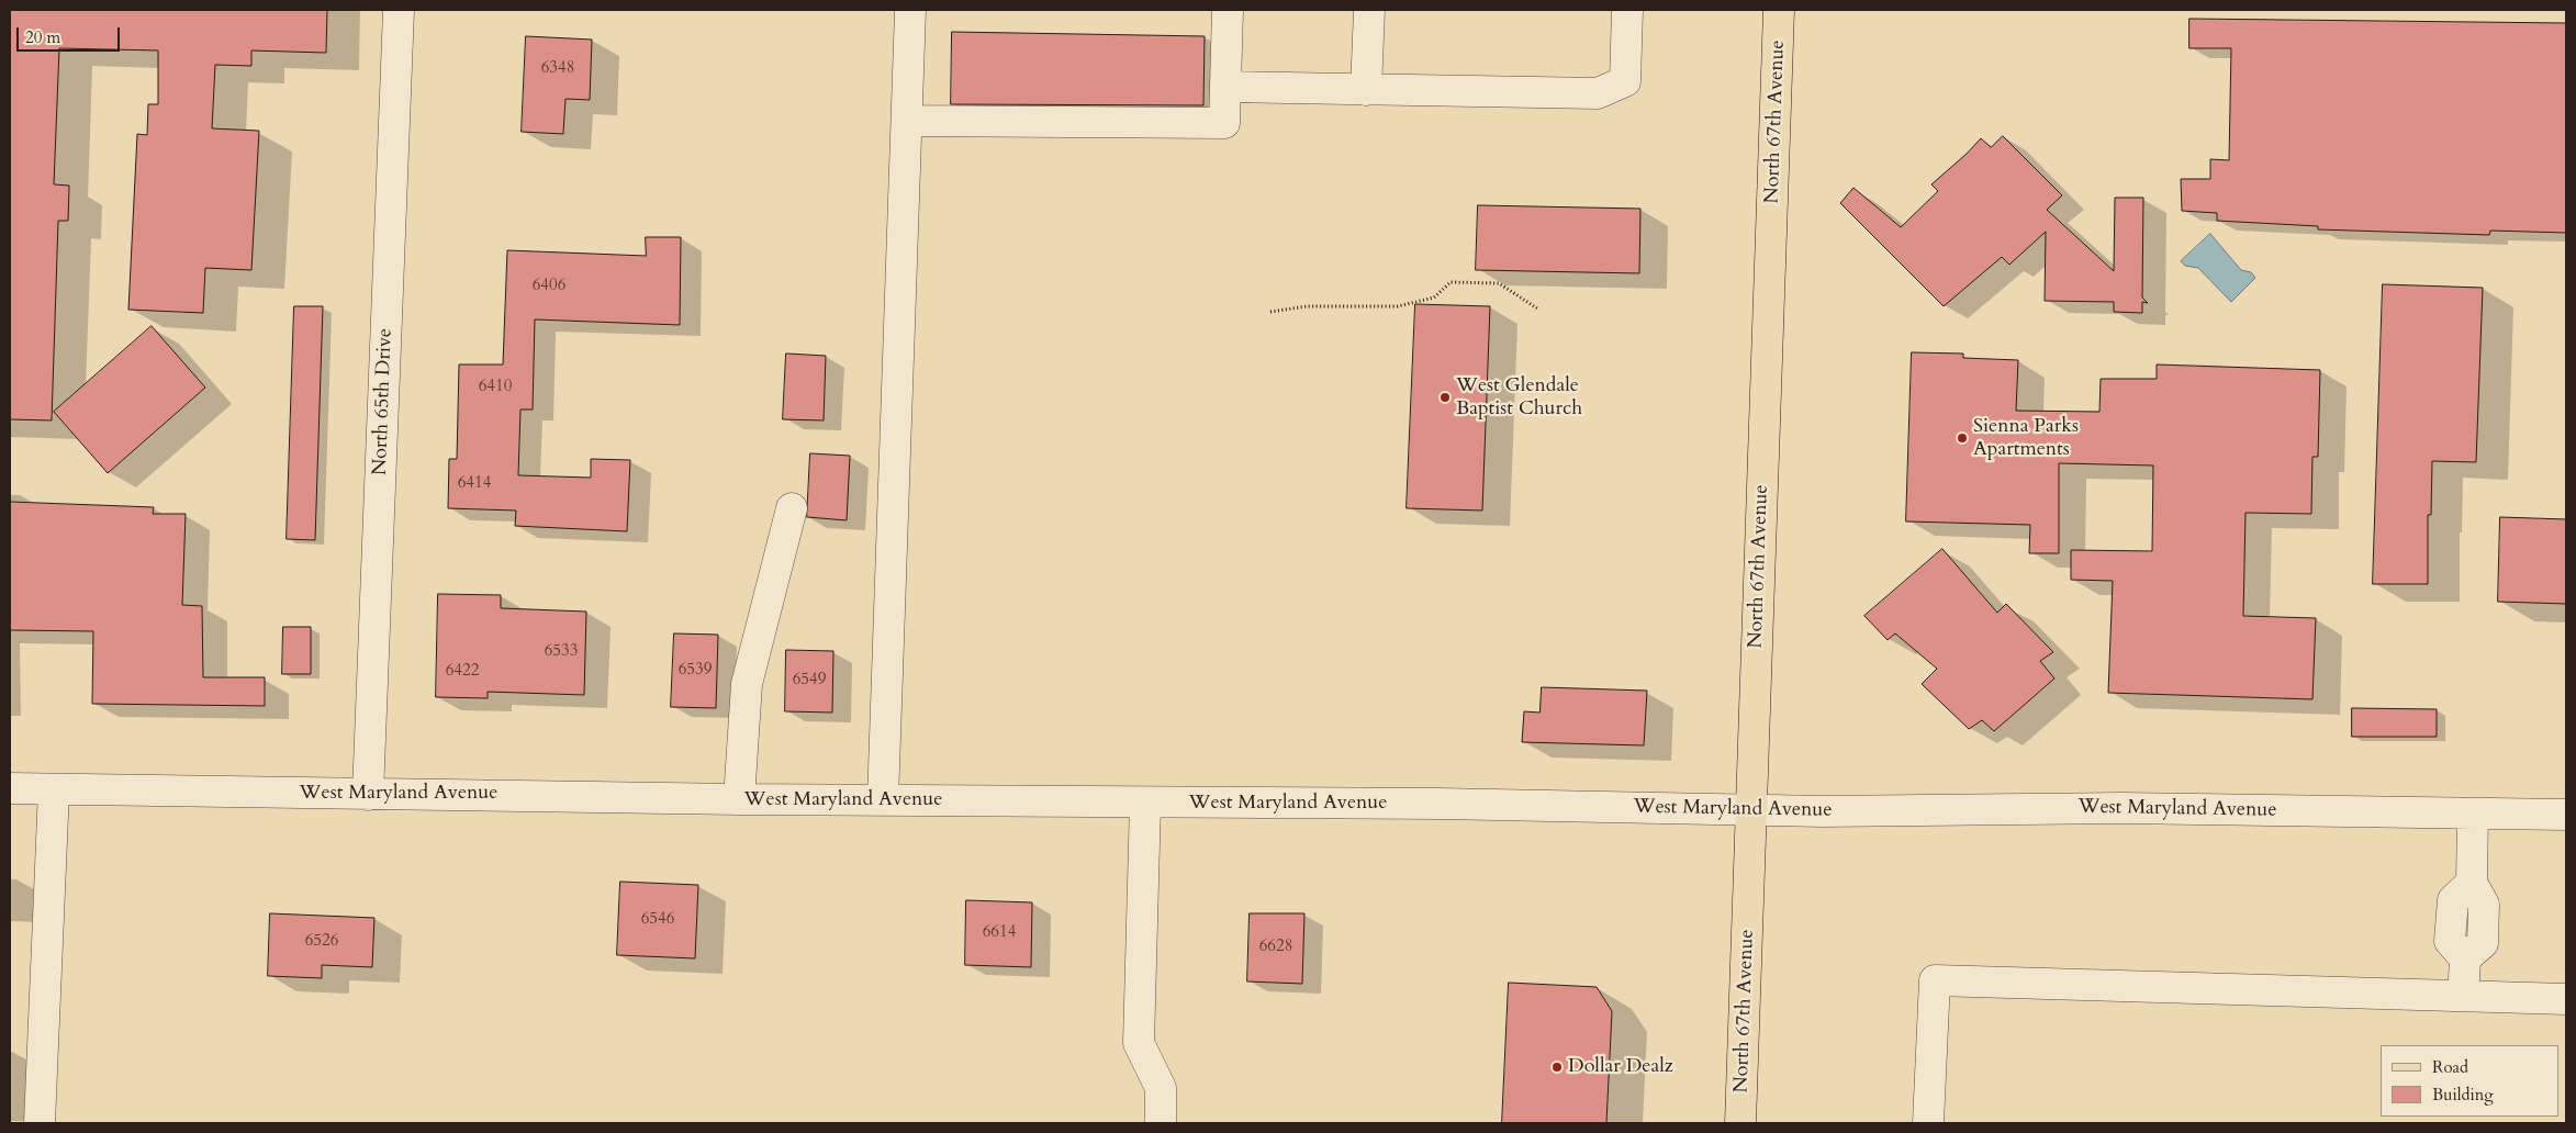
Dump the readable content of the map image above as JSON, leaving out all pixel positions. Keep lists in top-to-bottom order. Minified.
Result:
{"streets":{"main road":["North 67th Avenue"],"street":["North 65th Drive","West Maryland Avenue"]},"crossings":[["North 67th Avenue","West Maryland Avenue"],["North 65th Drive","West Maryland Avenue"]],"places":["West Glendale Baptist Church","Sienna Parks Apartments","Dollar Dealz"],"house_numbers":["6348","6406","6410","6414","6533","6539","6422","6549","6546","6614","6526","6628"],"legend":["Road","Building"],"scale_bar":"20 m"}
